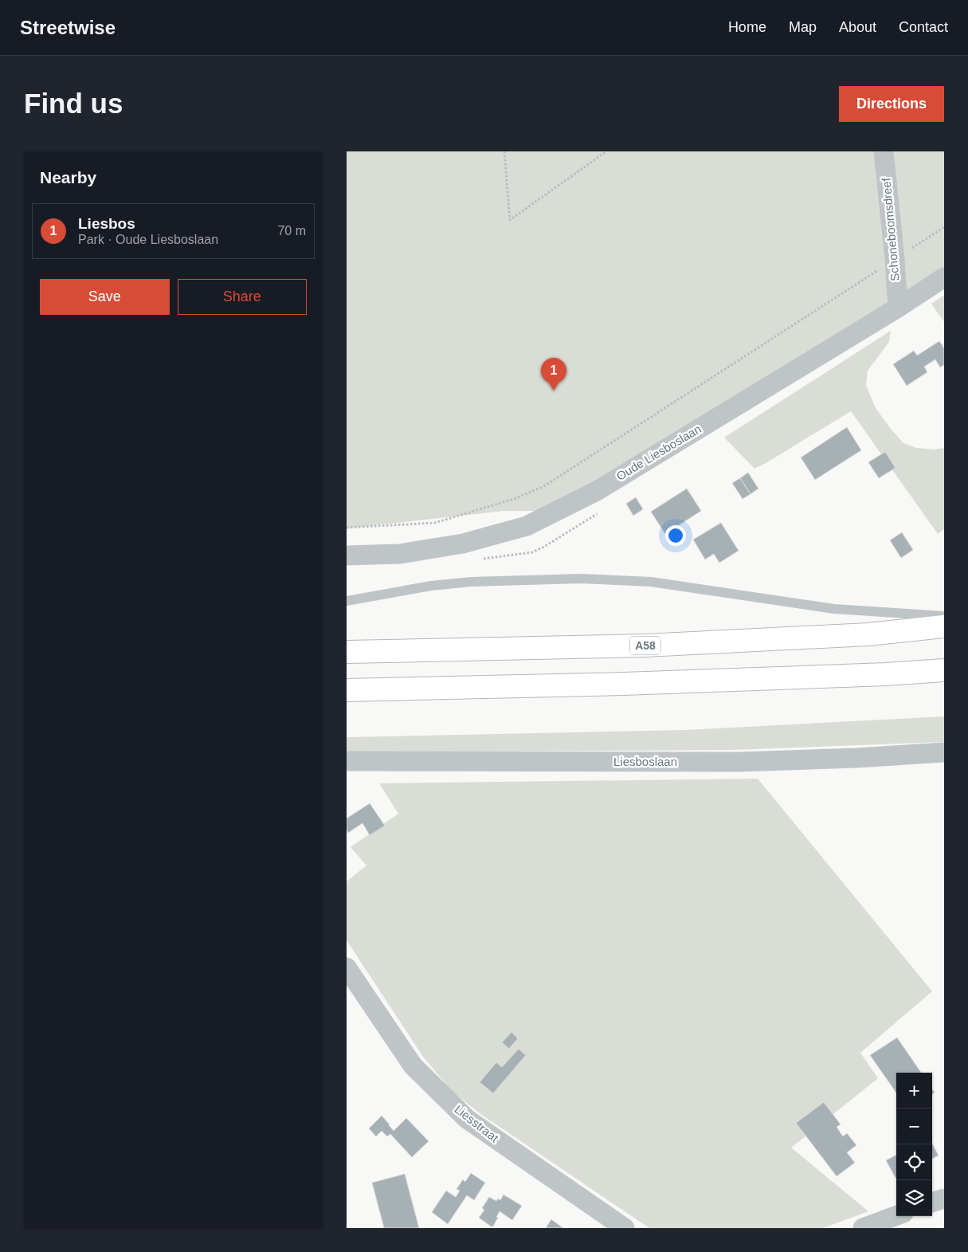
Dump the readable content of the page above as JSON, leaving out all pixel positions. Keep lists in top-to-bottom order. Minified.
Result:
{"streets":{"highway":["A58"],"street":["Schoneboomsdreef","Oude Liesboslaan","Liesboslaan","Liesstraat"]},"crossings":[["Schoneboomsdreef","Oude Liesboslaan"]],"page":{"header":"Streetwise","nav":["Home","Map","About","Contact"],"buttons":["Directions",["Save","Share"]],"title":"Find us","heading":"Nearby","list":[{"mark":"1","name":"Liesbos","note":"Park · Oude Liesboslaan","value":"70 m"}],"pins":"1","map_buttons":["+","−"]}}
